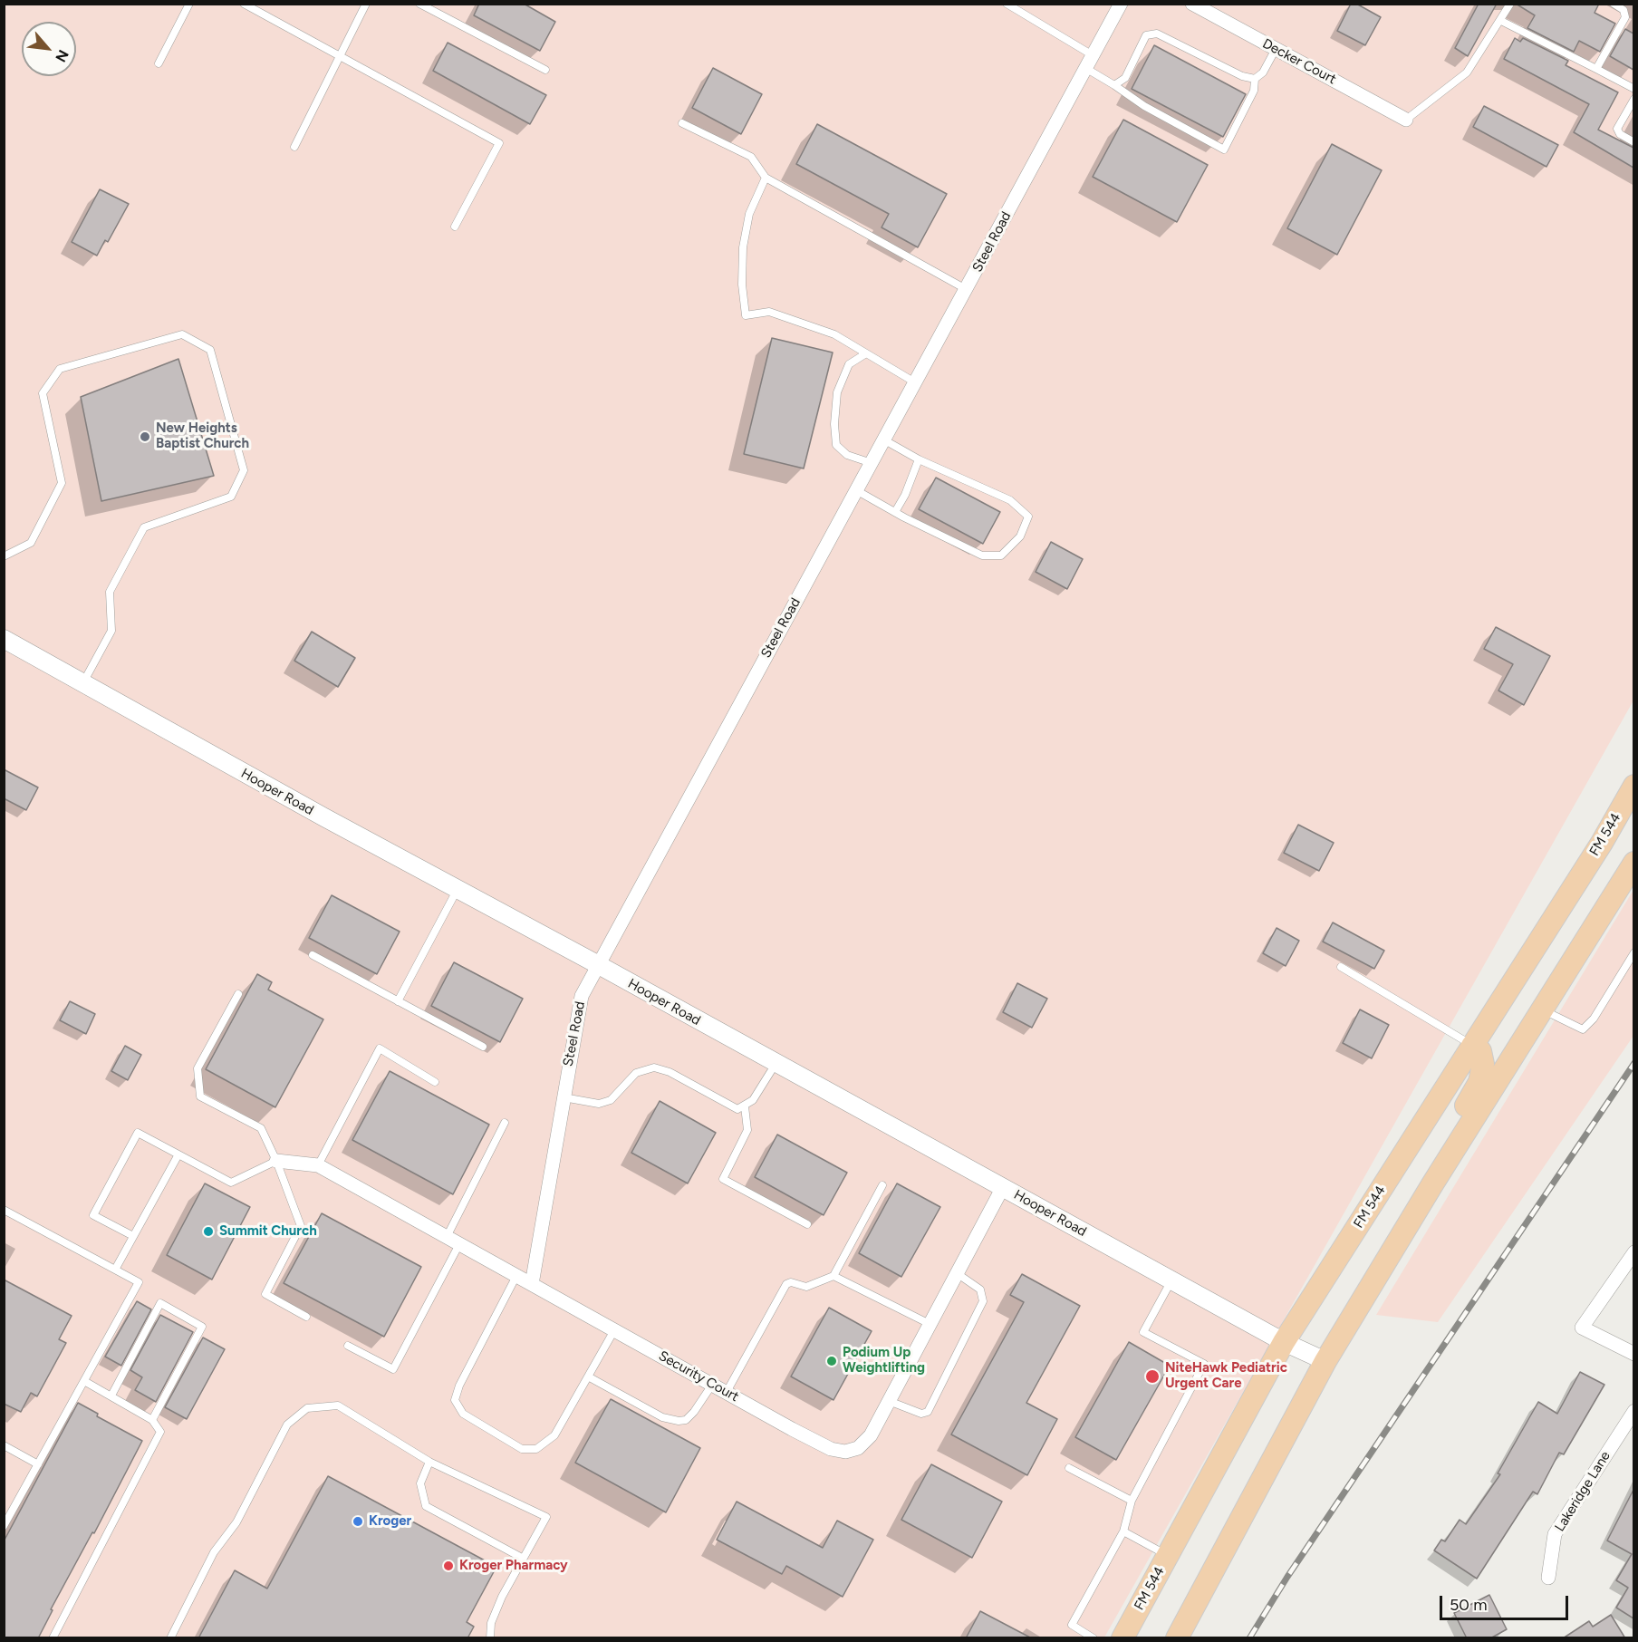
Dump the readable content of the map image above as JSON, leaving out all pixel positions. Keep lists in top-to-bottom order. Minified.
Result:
{"streets":{"main road":["FM 544"],"street":["Decker Court","Steel Road","Hooper Road","Security Court","Lakeridge Lane"]},"crossings":[["Steel Road","Hooper Road"],["Steel Road","Security Court"],["Hooper Road","FM 544"],["Hooper Road","Security Court"]],"places":["New Heights Baptist Church","Summit Church","Podium Up Weightlifting","NiteHawk Pediatric Urgent Care","Kroger","Kroger Pharmacy"],"scale_bar":"50 m","north":"bottom right"}
